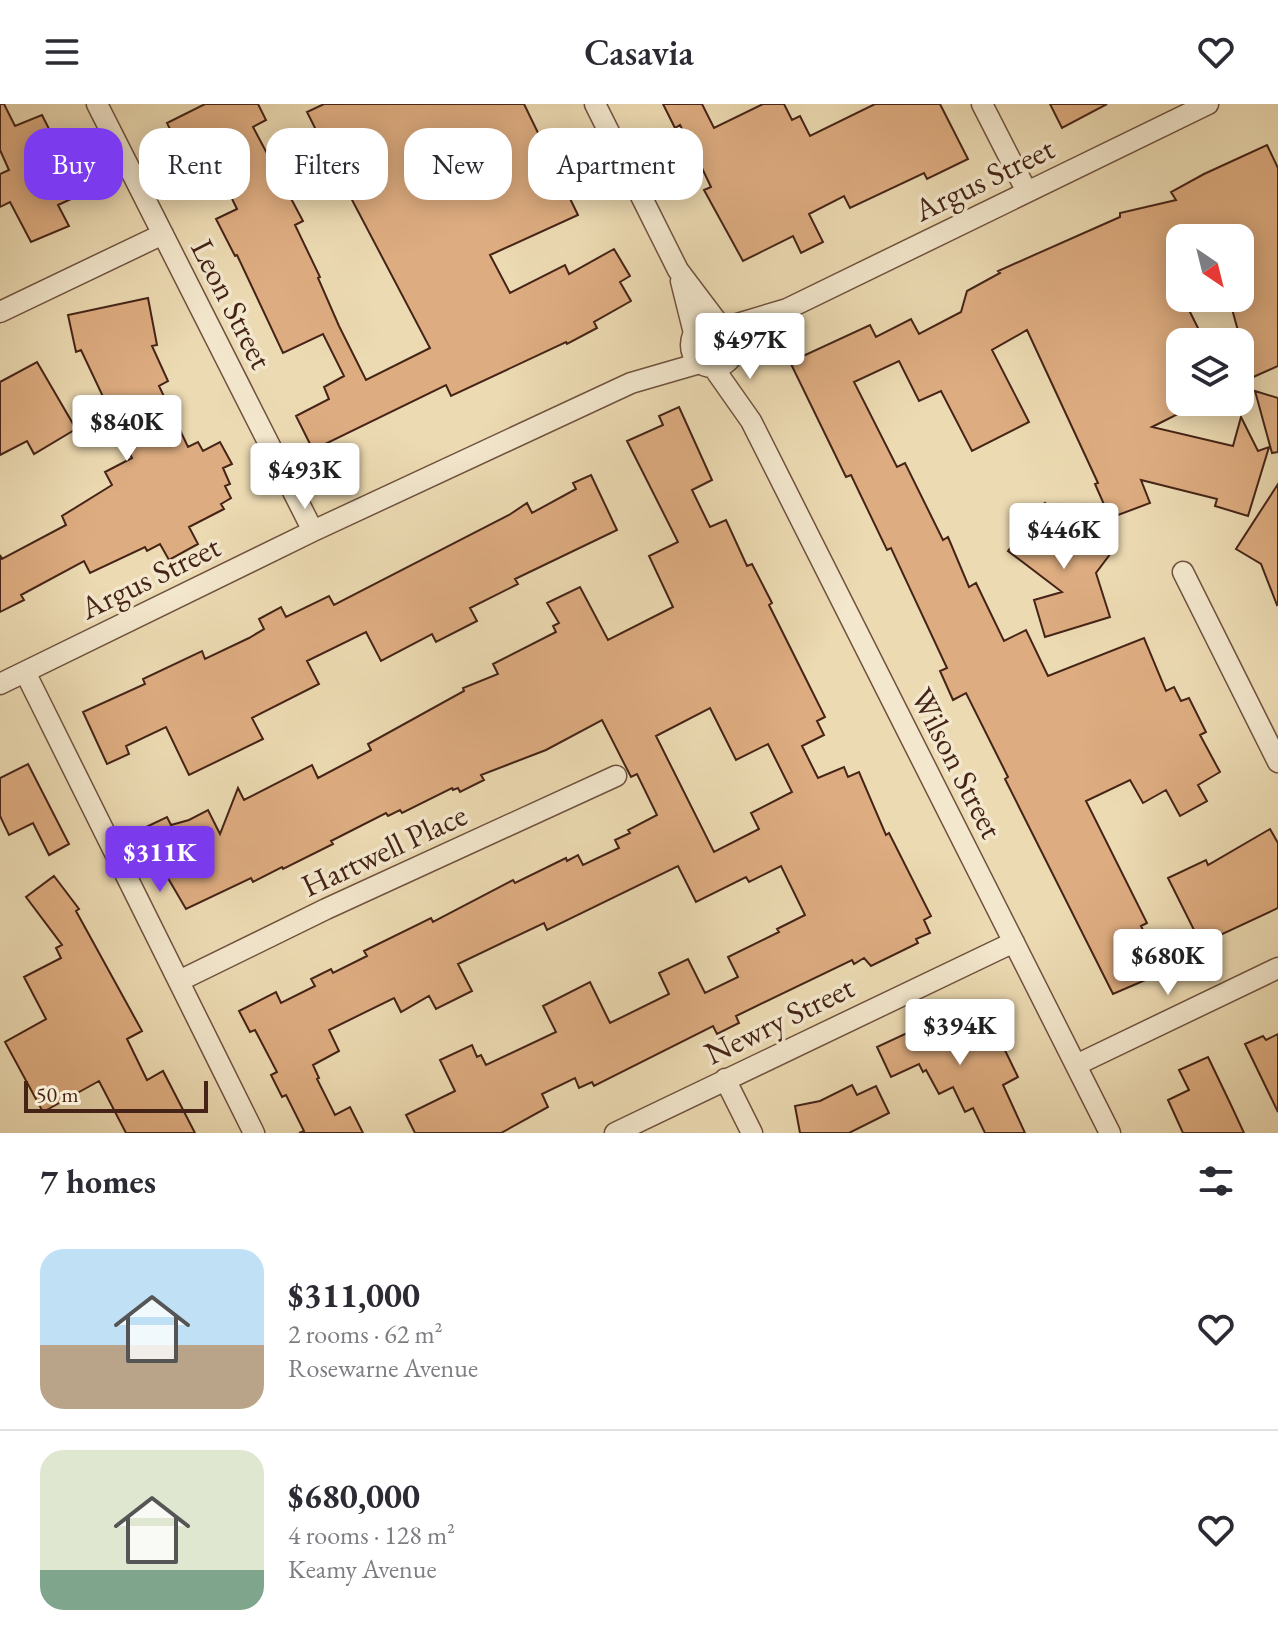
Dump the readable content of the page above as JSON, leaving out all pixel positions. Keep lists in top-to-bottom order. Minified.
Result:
{"streets":{"street":["Argus Street","Leon Street","Wilson Street","Hartwell Place","Newry Street"]},"crossings":[["Argus Street","Leon Street"],["Argus Street","Wilson Street"],["Wilson Street","Newry Street"]],"scale_bar":"50 m","north":"bottom right","page":{"header":"Casavia","chip":["Buy","Rent","Filters","New","Apartment"],"price":["$497K","$840K","$493K","$446K","$311K","$680K","$394K"],"scale":"50 m","heading":"7 homes","list":[{"name":"$311,000","note":"2 rooms · 62 m² · Rosewarne Avenue"},{"name":"$680,000","note":"4 rooms · 128 m² · Keamy Avenue"}]}}
